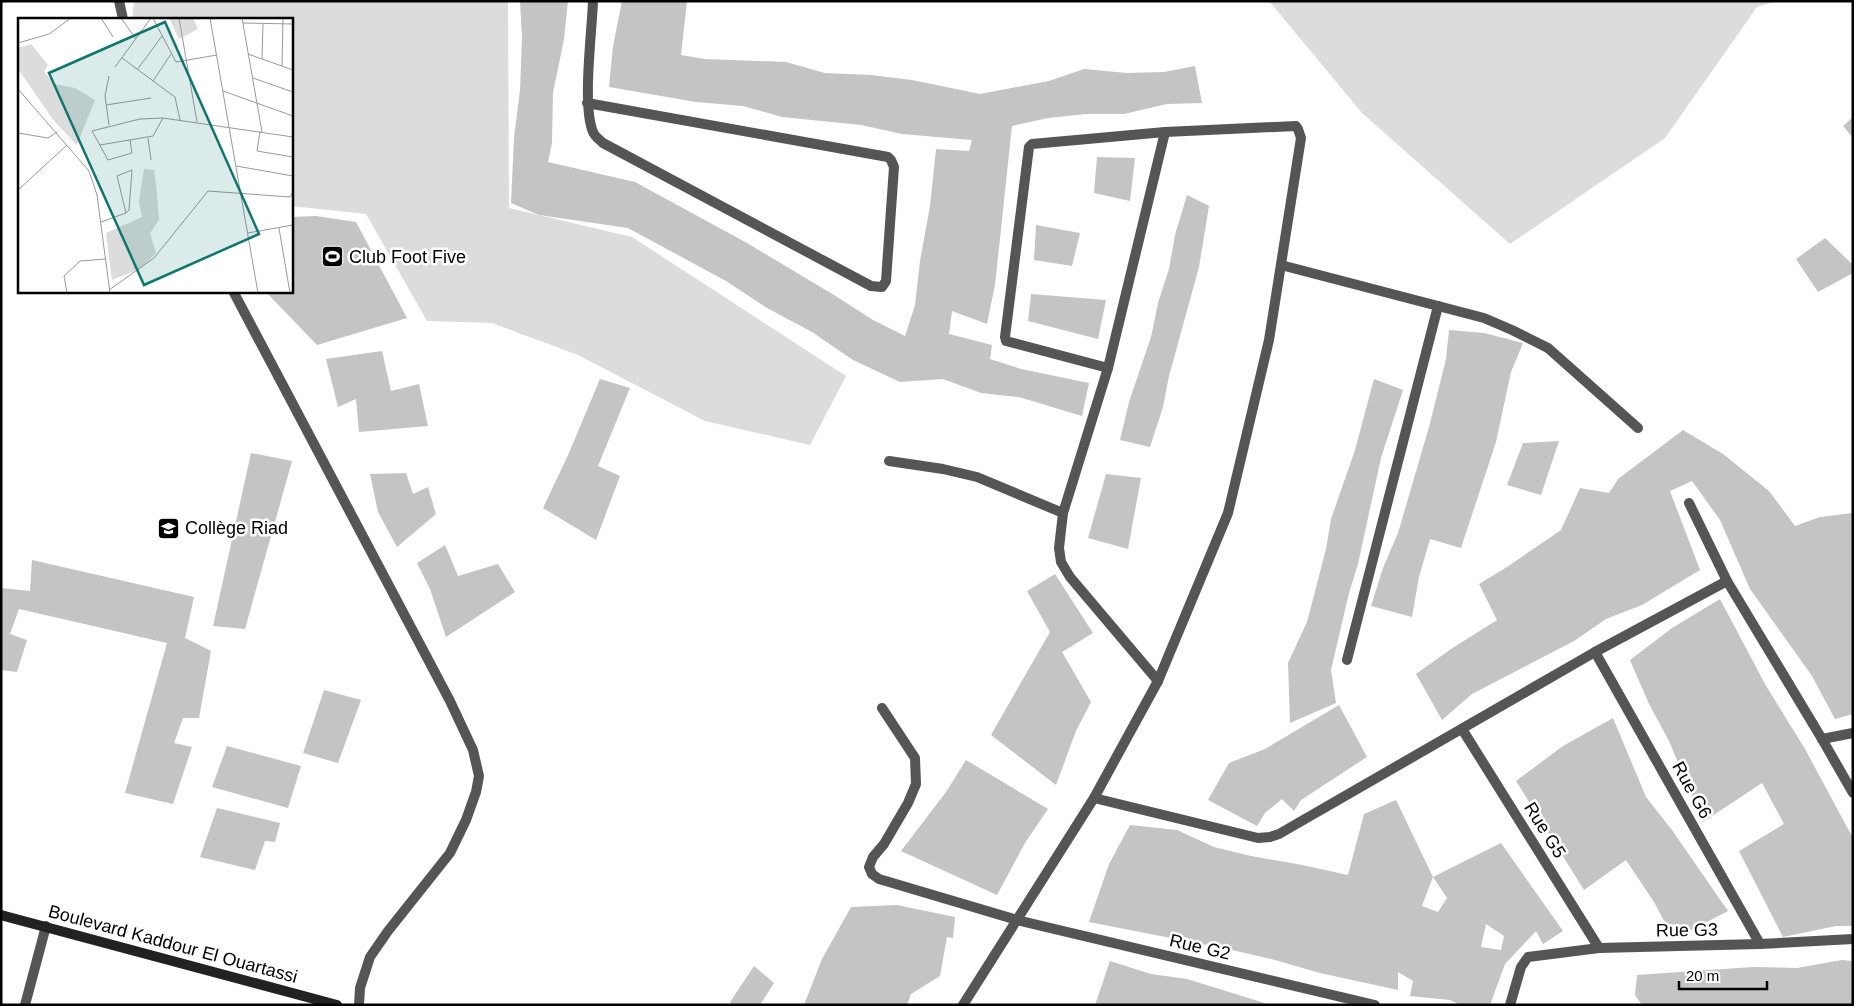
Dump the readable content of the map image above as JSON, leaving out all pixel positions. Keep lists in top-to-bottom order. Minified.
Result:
{"streets":{"main road":["Boulevard Kaddour El Ouartassi"],"street":["Rue G6","Rue G5","Rue G3","Rue G2"]},"crossings":[["Rue G6","Rue G3"],["Rue G5","Rue G3"]],"places":{"sports":["Club Foot Five"],"school or university":["Collège Riad"]},"scale_bar":"20 m"}
